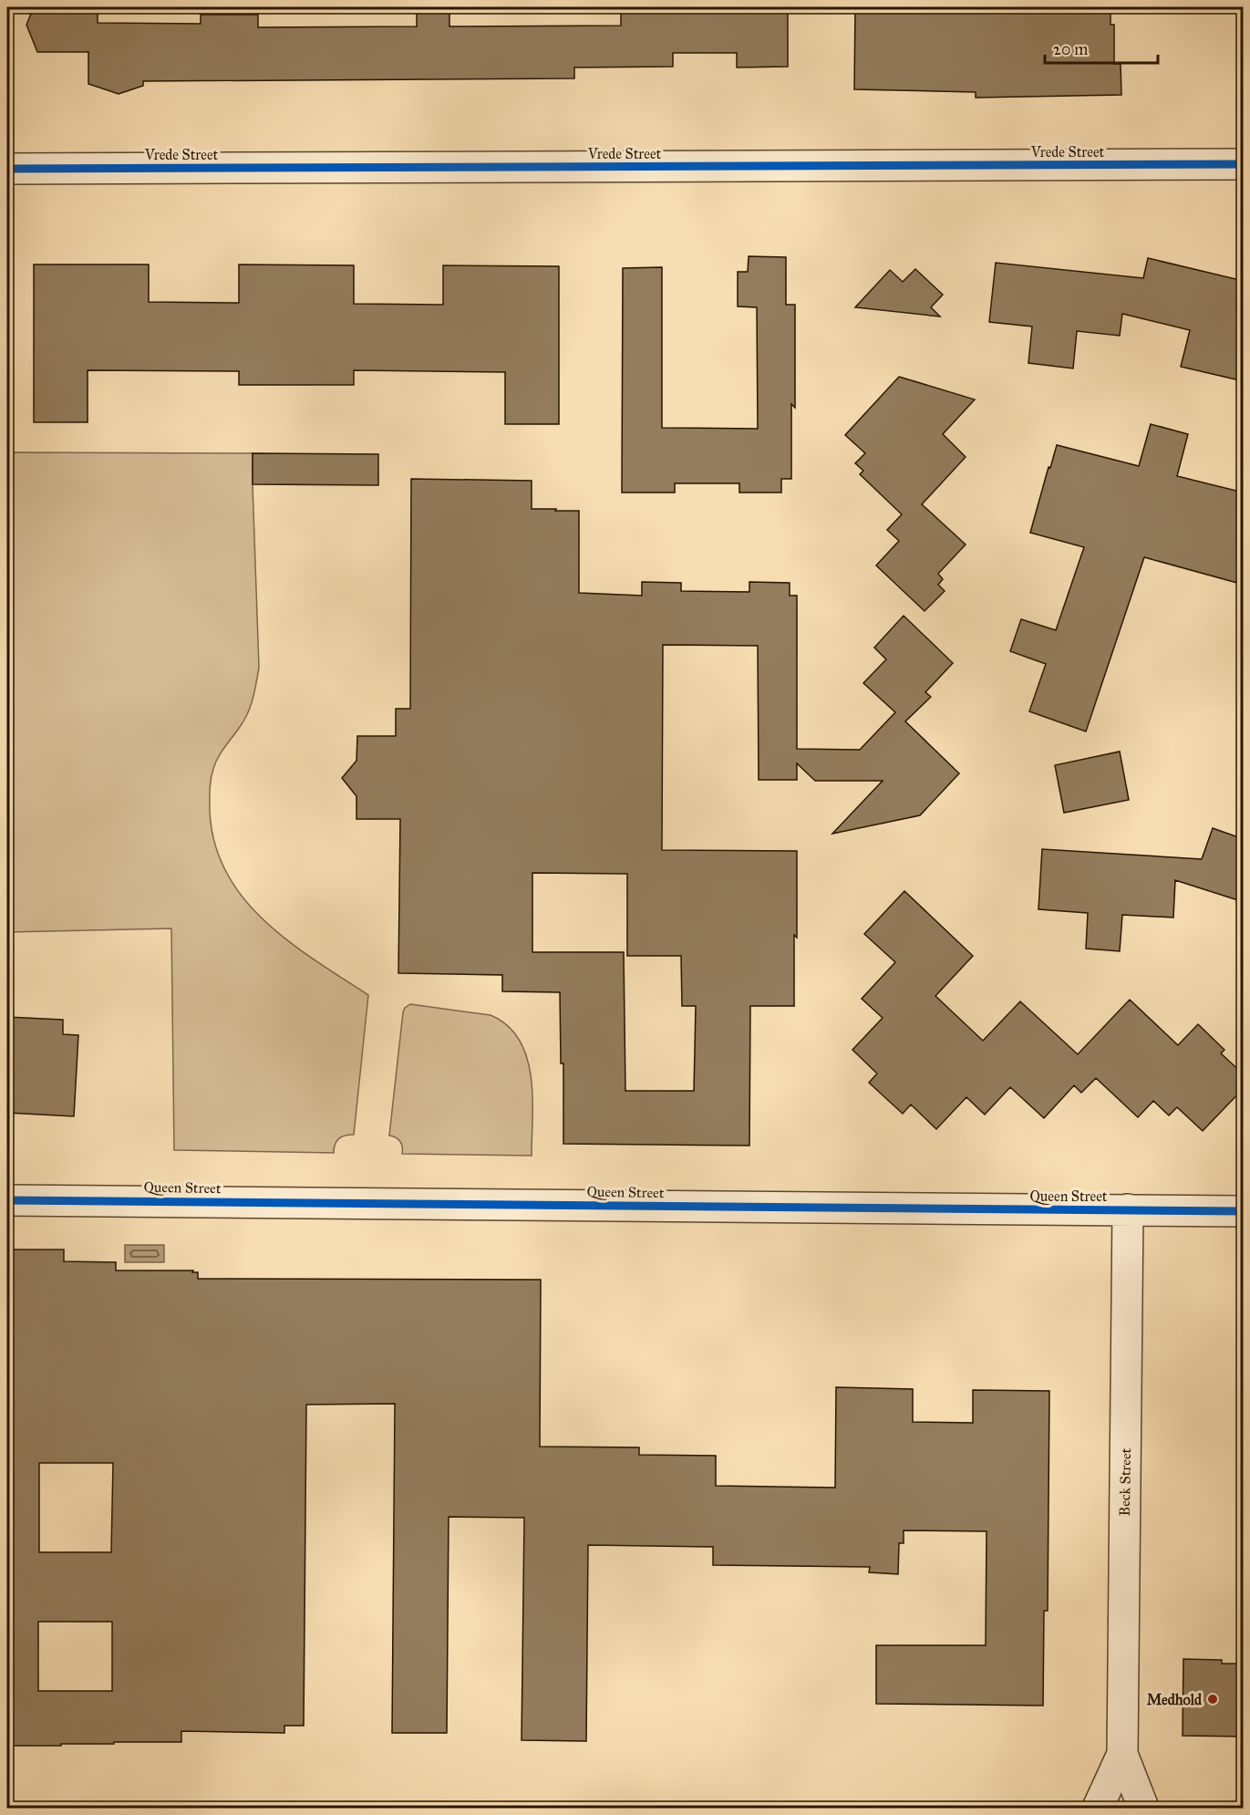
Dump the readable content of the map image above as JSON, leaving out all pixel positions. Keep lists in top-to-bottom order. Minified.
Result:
{"streets":{"street":["Vrede Street","Queen Street","Beck Street"]},"crossings":[["Queen Street","Beck Street"]],"places":["Medhold"],"scale_bar":"20 m"}
